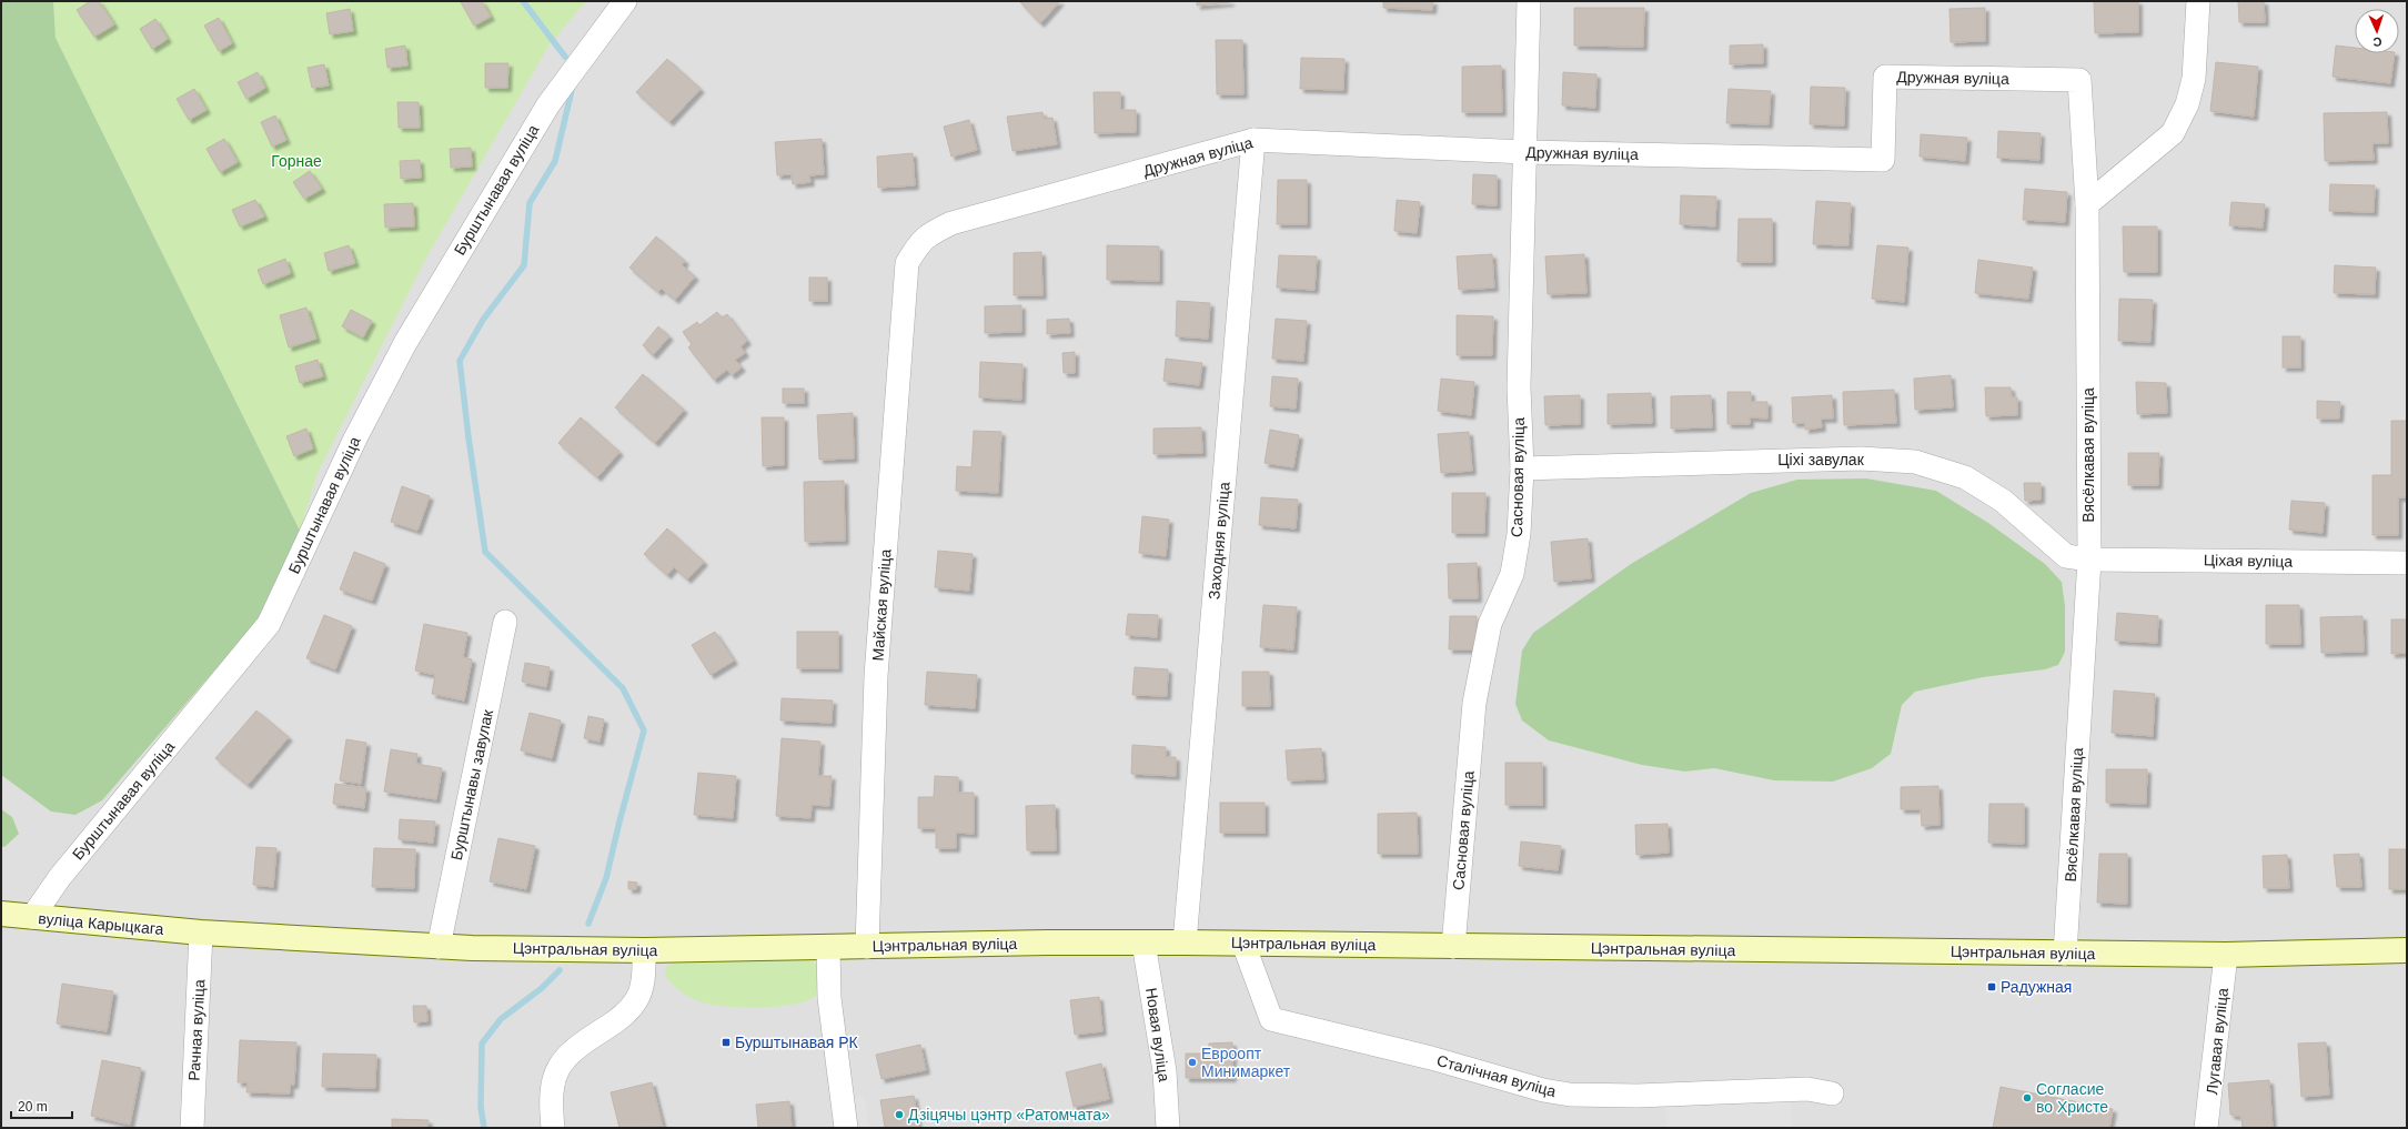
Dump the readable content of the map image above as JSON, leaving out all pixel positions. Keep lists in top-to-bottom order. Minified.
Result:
{"streets":{"street":["Дружная вуліца","Бурштынавая вуліца","Вясёлкавая вуліца","Ціхі завулак","Сасновая вуліца","Заходняя вуліца","Ціхая вуліца","Майская вуліца","Бурштынавы завулак","вуліца Карыцкага","Цэнтральная вуліца","Рачная вуліца","Новая вуліца","Лугавая вуліца","Сталічная вуліца"]},"crossings":[["Дружная вуліца","Вясёлкавая вуліца"],["Дружная вуліца","Сасновая вуліца"],["Дружная вуліца","Заходняя вуліца"],["Дружная вуліца","Майская вуліца"],["Бурштынавая вуліца","вуліца Карыцкага"],["Вясёлкавая вуліца","Ціхі завулак"],["Вясёлкавая вуліца","Ціхая вуліца"],["Вясёлкавая вуліца","Цэнтральная вуліца"],["Ціхі завулак","Сасновая вуліца"],["Ціхі завулак","Ціхая вуліца"],["Сасновая вуліца","Цэнтральная вуліца"],["Заходняя вуліца","Цэнтральная вуліца"],["Майская вуліца","Цэнтральная вуліца"],["Бурштынавы завулак","Цэнтральная вуліца"],["вуліца Карыцкага","Цэнтральная вуліца"],["вуліца Карыцкага","Рачная вуліца"],["Цэнтральная вуліца","Рачная вуліца"],["Цэнтральная вуліца","Новая вуліца"],["Цэнтральная вуліца","Лугавая вуліца"],["Цэнтральная вуліца","Сталічная вуліца"]],"parks":["Горнае"],"places":{"transit":["Радужная","Бурштынавая РК"],"other":["Евроопт Минимаркет","Согласие во Христе","Дзіцячы цэнтр «Ратомчата»"]},"scale_bar":"20 m","north":"bottom"}
